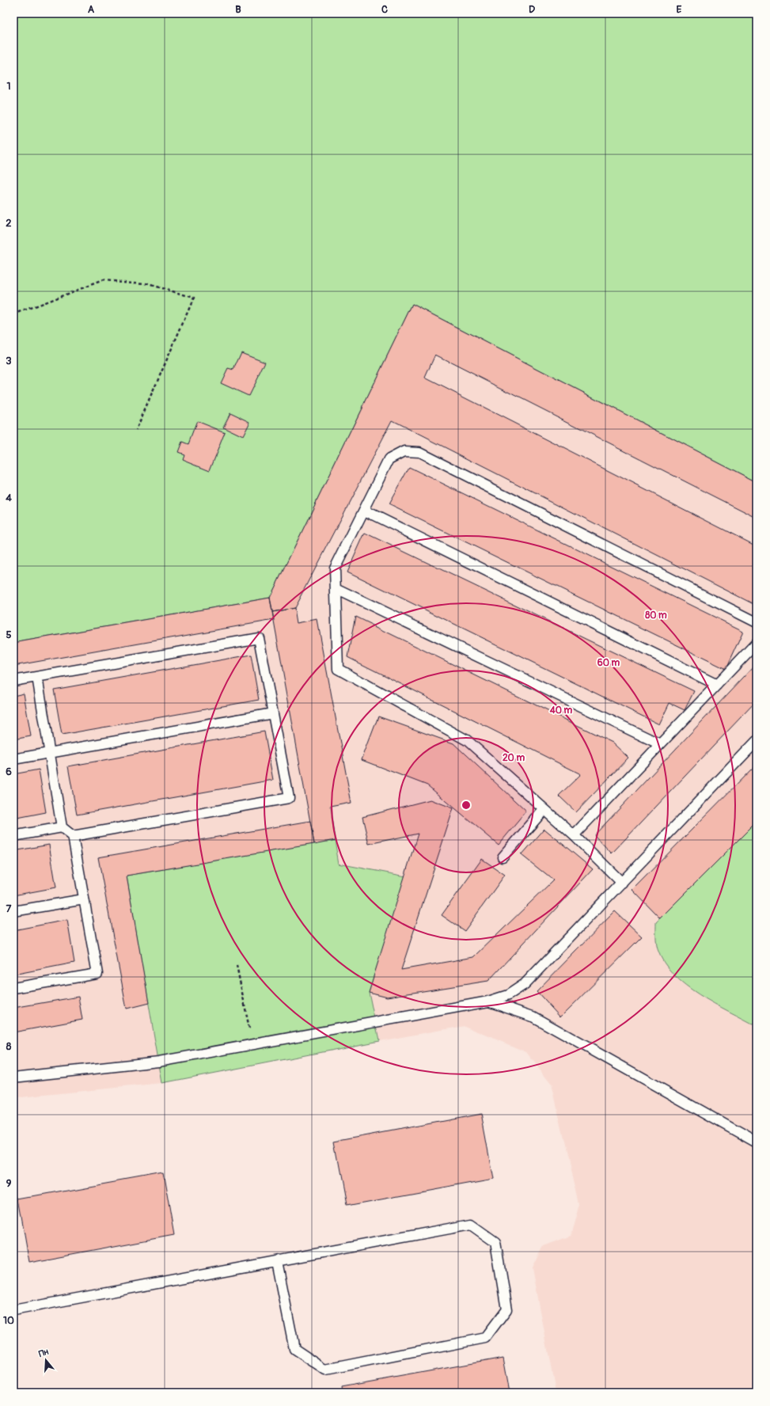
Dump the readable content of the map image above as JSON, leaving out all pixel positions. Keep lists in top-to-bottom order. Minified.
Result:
{"north":"top","grid":{"columns":["A","B","C","D","E"],"rows":["1","2","3","4","5","6","7","8","9","10"]},"rings":["80 m","60 m","40 m","20 m"]}
